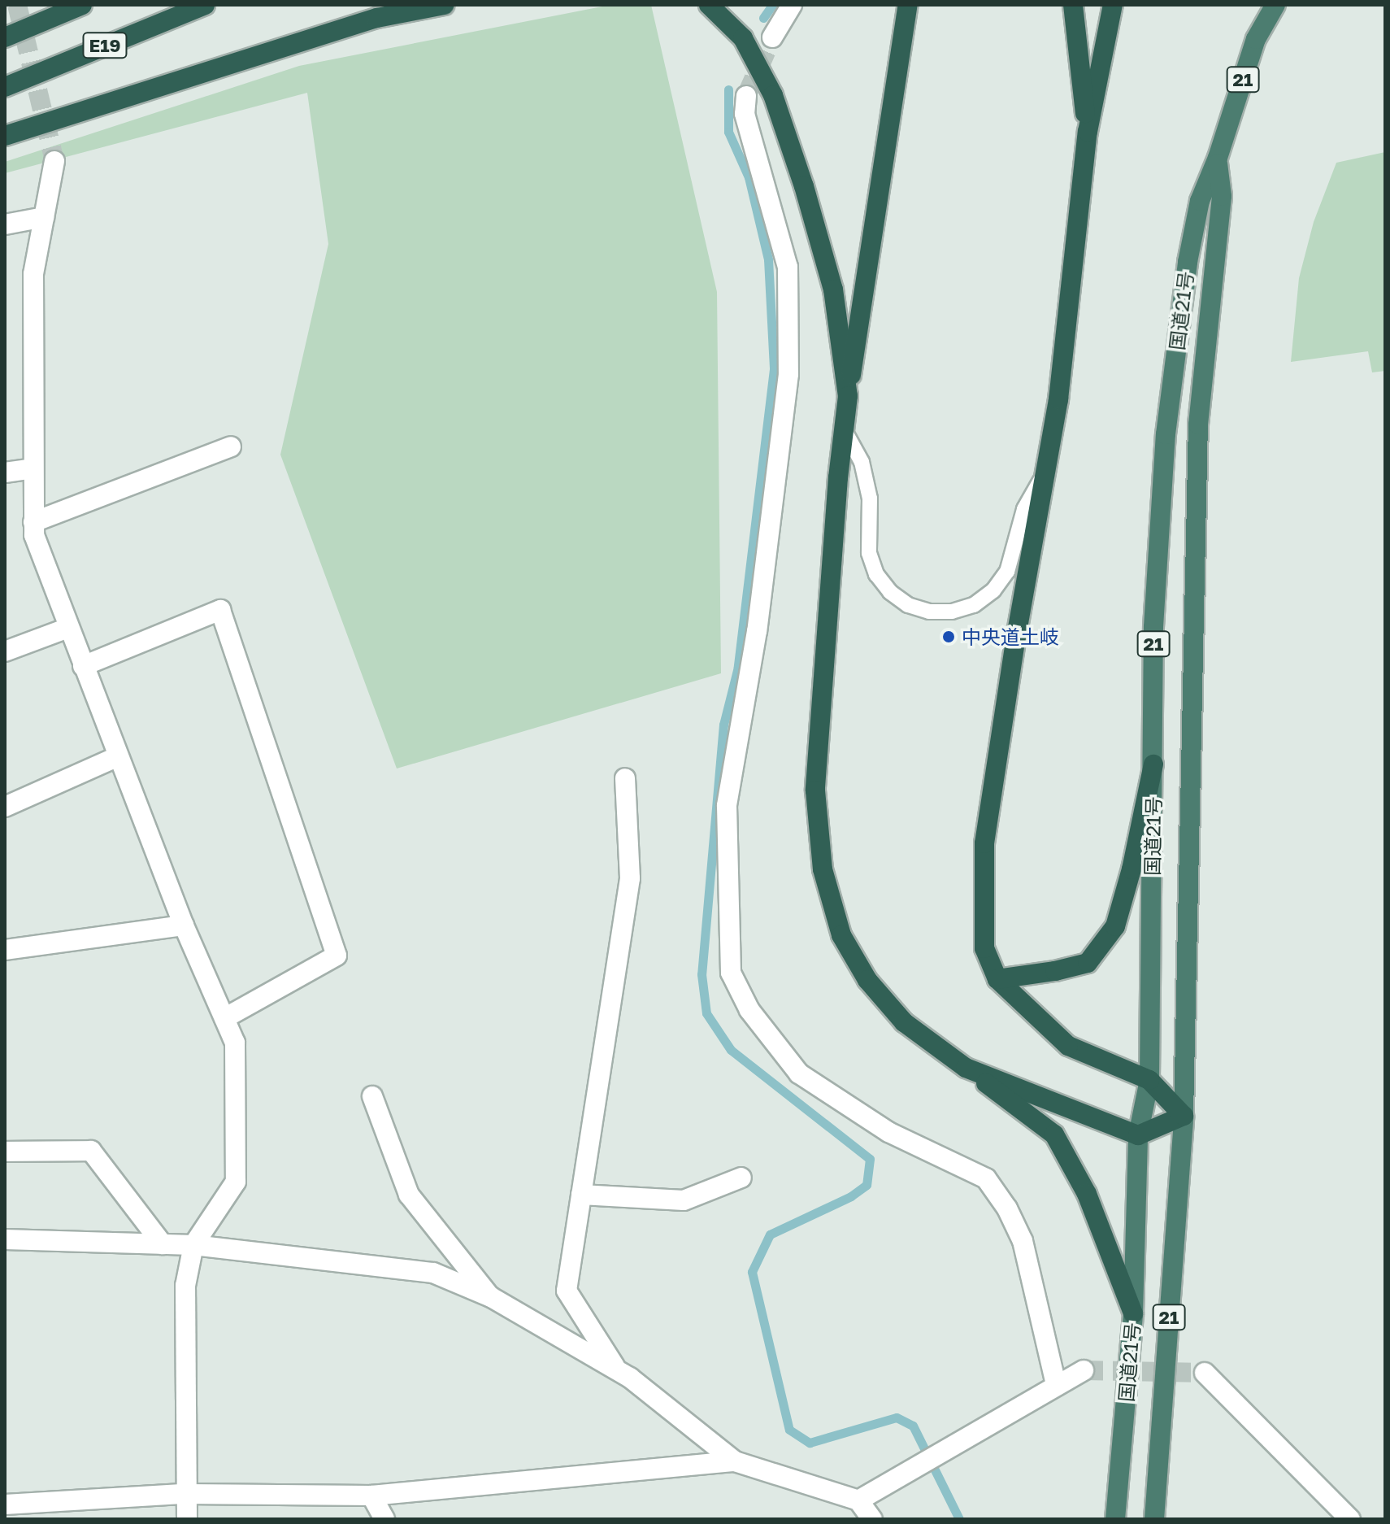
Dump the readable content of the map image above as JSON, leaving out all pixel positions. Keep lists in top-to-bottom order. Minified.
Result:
{"streets":{"highway":["E19","21","国道21号"]},"places":["中央道土岐"]}
